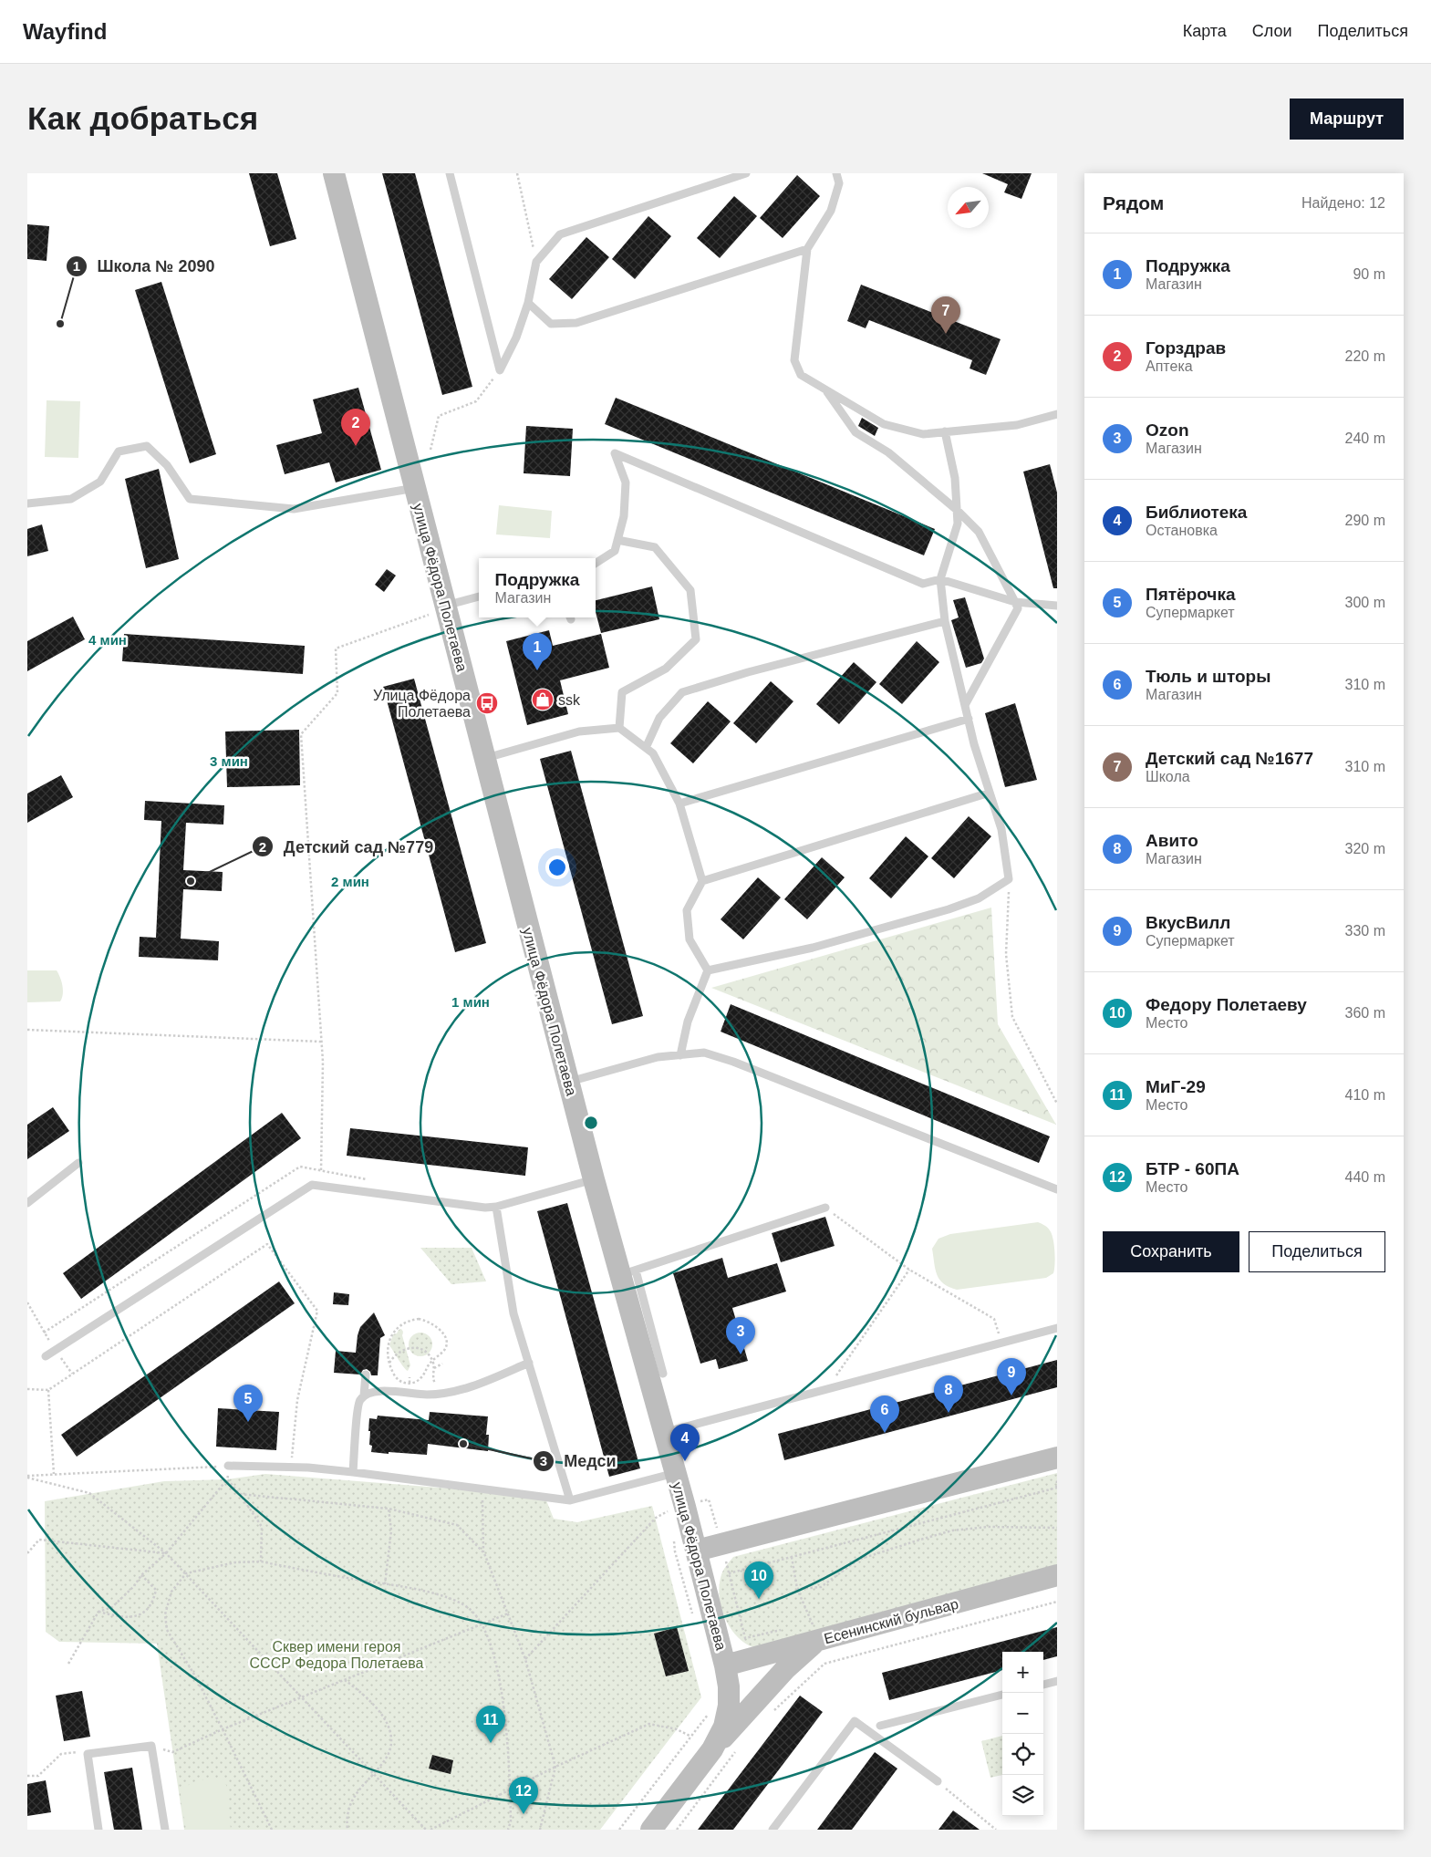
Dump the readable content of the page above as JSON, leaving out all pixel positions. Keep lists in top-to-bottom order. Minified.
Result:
{"streets":{"main road":["улица Фёдора Полетаева","Есенинский бульвар"]},"crossings":[["улица Фёдора Полетаева","Есенинский бульвар"]],"parks":["Сквер имени героя СССР Федора Полетаева"],"places":{"other":["Школа № 2090","Детский сад №779","Медси"],"shop":["ssk"],"bus stop":["Улица Фёдора Полетаева"]},"north":"bottom left","page":{"header":"Wayfind","nav":["Карта","Слои","Поделиться"],"buttons":["Маршрут",["Сохранить","Поделиться"]],"title":"Как добраться","heading":["Рядом","Найдено: 12"],"list":[{"mark":"1","name":"Подружка","note":"Магазин","value":"90 m"},{"mark":"2","name":"Горздрав","note":"Аптека","value":"220 m"},{"mark":"3","name":"Ozon","note":"Магазин","value":"240 m"},{"mark":"4","name":"Библиотека","note":"Остановка","value":"290 m"},{"mark":"5","name":"Пятёрочка","note":"Супермаркет","value":"300 m"},{"mark":"6","name":"Тюль и шторы","note":"Магазин","value":"310 m"},{"mark":"7","name":"Детский сад №1677","note":"Школа","value":"310 m"},{"mark":"8","name":"Авито","note":"Магазин","value":"320 m"},{"mark":"9","name":"ВкусВилл","note":"Супермаркет","value":"330 m"},{"mark":"10","name":"Федору Полетаеву","note":"Место","value":"360 m"},{"mark":"11","name":"МиГ-29","note":"Место","value":"410 m"},{"mark":"12","name":"БТР - 60ПА","note":"Место","value":"440 m"}],"pins":["7","2","1","3","9","8","5","6","4","10","11","12"],"popup":["Подружка","Магазин"],"map_buttons":["+","−"]},"rings":["4 мин","3 мин","2 мин","1 мин"]}
